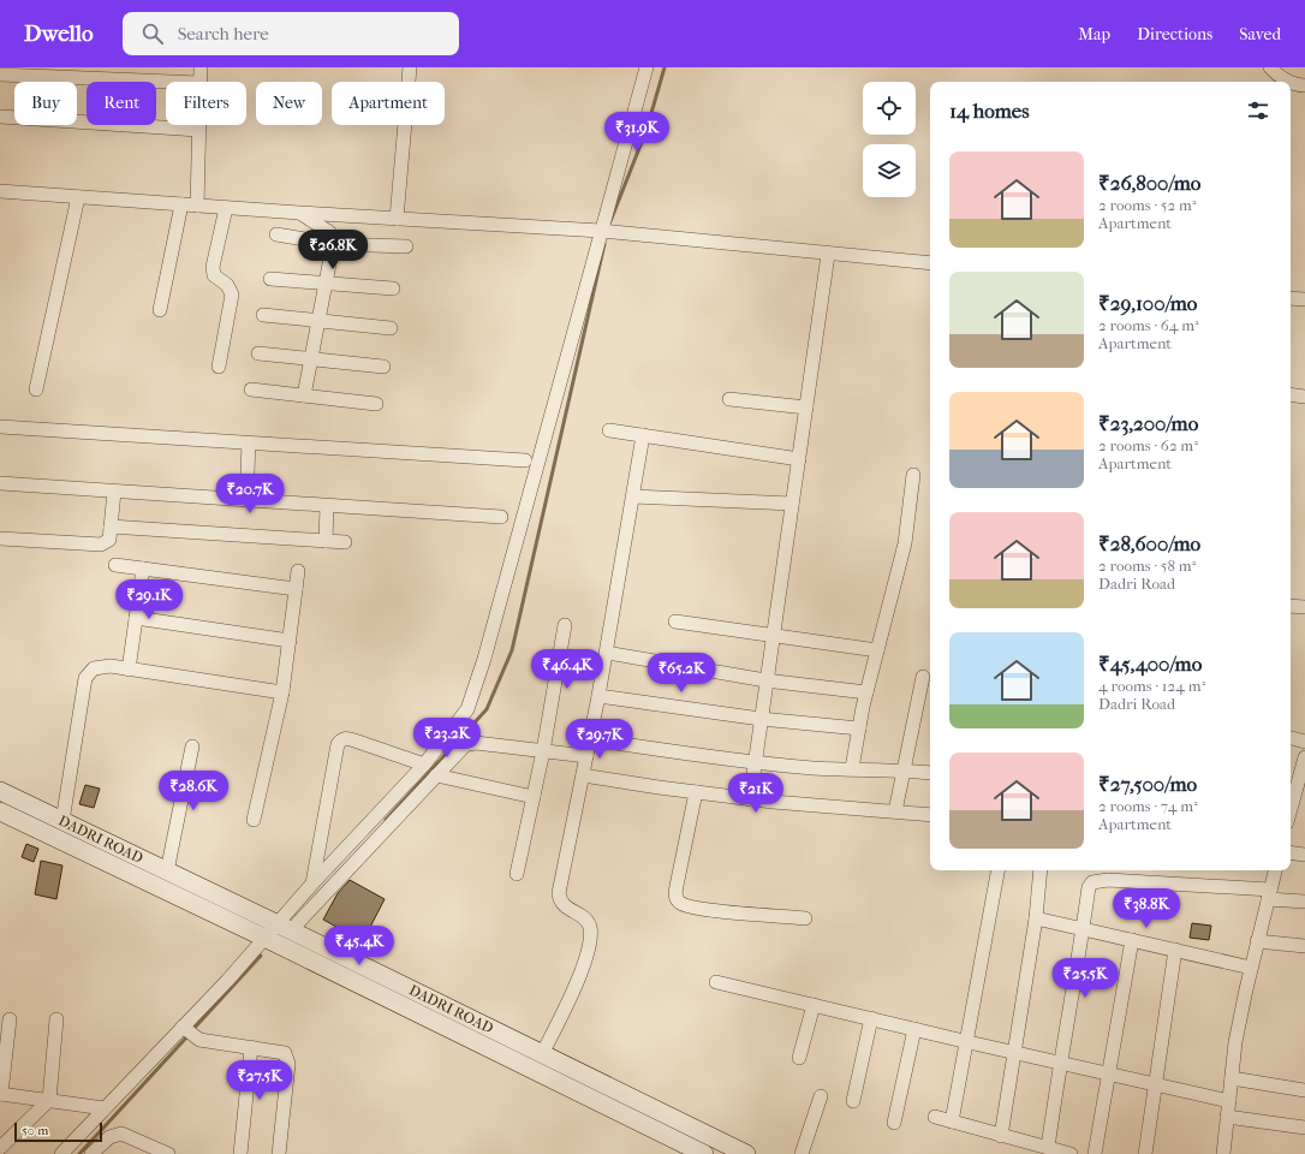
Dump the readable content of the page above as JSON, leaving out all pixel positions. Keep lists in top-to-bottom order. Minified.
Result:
{"streets":{"street":["DADRI ROAD"]},"scale_bar":"50 m","page":{"header":"Dwello","search":"Search here","nav":["Map","Directions","Saved"],"chip":["Buy","Rent","Filters","New","Apartment"],"heading":"14 homes","price":["₹31.9K","₹26.8K","₹20.7K","₹29.1K","₹46.4K","₹65.2K","₹23.2K","₹29.7K","₹28.6K","₹21K","₹38.8K","₹45.4K","₹25.5K","₹27.5K"],"list":[{"name":"₹26,800/mo","note":"2 rooms · 52 m² · Apartment"},{"name":"₹29,100/mo","note":"2 rooms · 64 m² · Apartment"},{"name":"₹23,200/mo","note":"2 rooms · 62 m² · Apartment"},{"name":"₹28,600/mo","note":"2 rooms · 58 m² · Dadri Road"},{"name":"₹45,400/mo","note":"4 rooms · 124 m² · Dadri Road"},{"name":"₹27,500/mo","note":"2 rooms · 74 m² · Apartment"}],"scale":"50 m"}}
